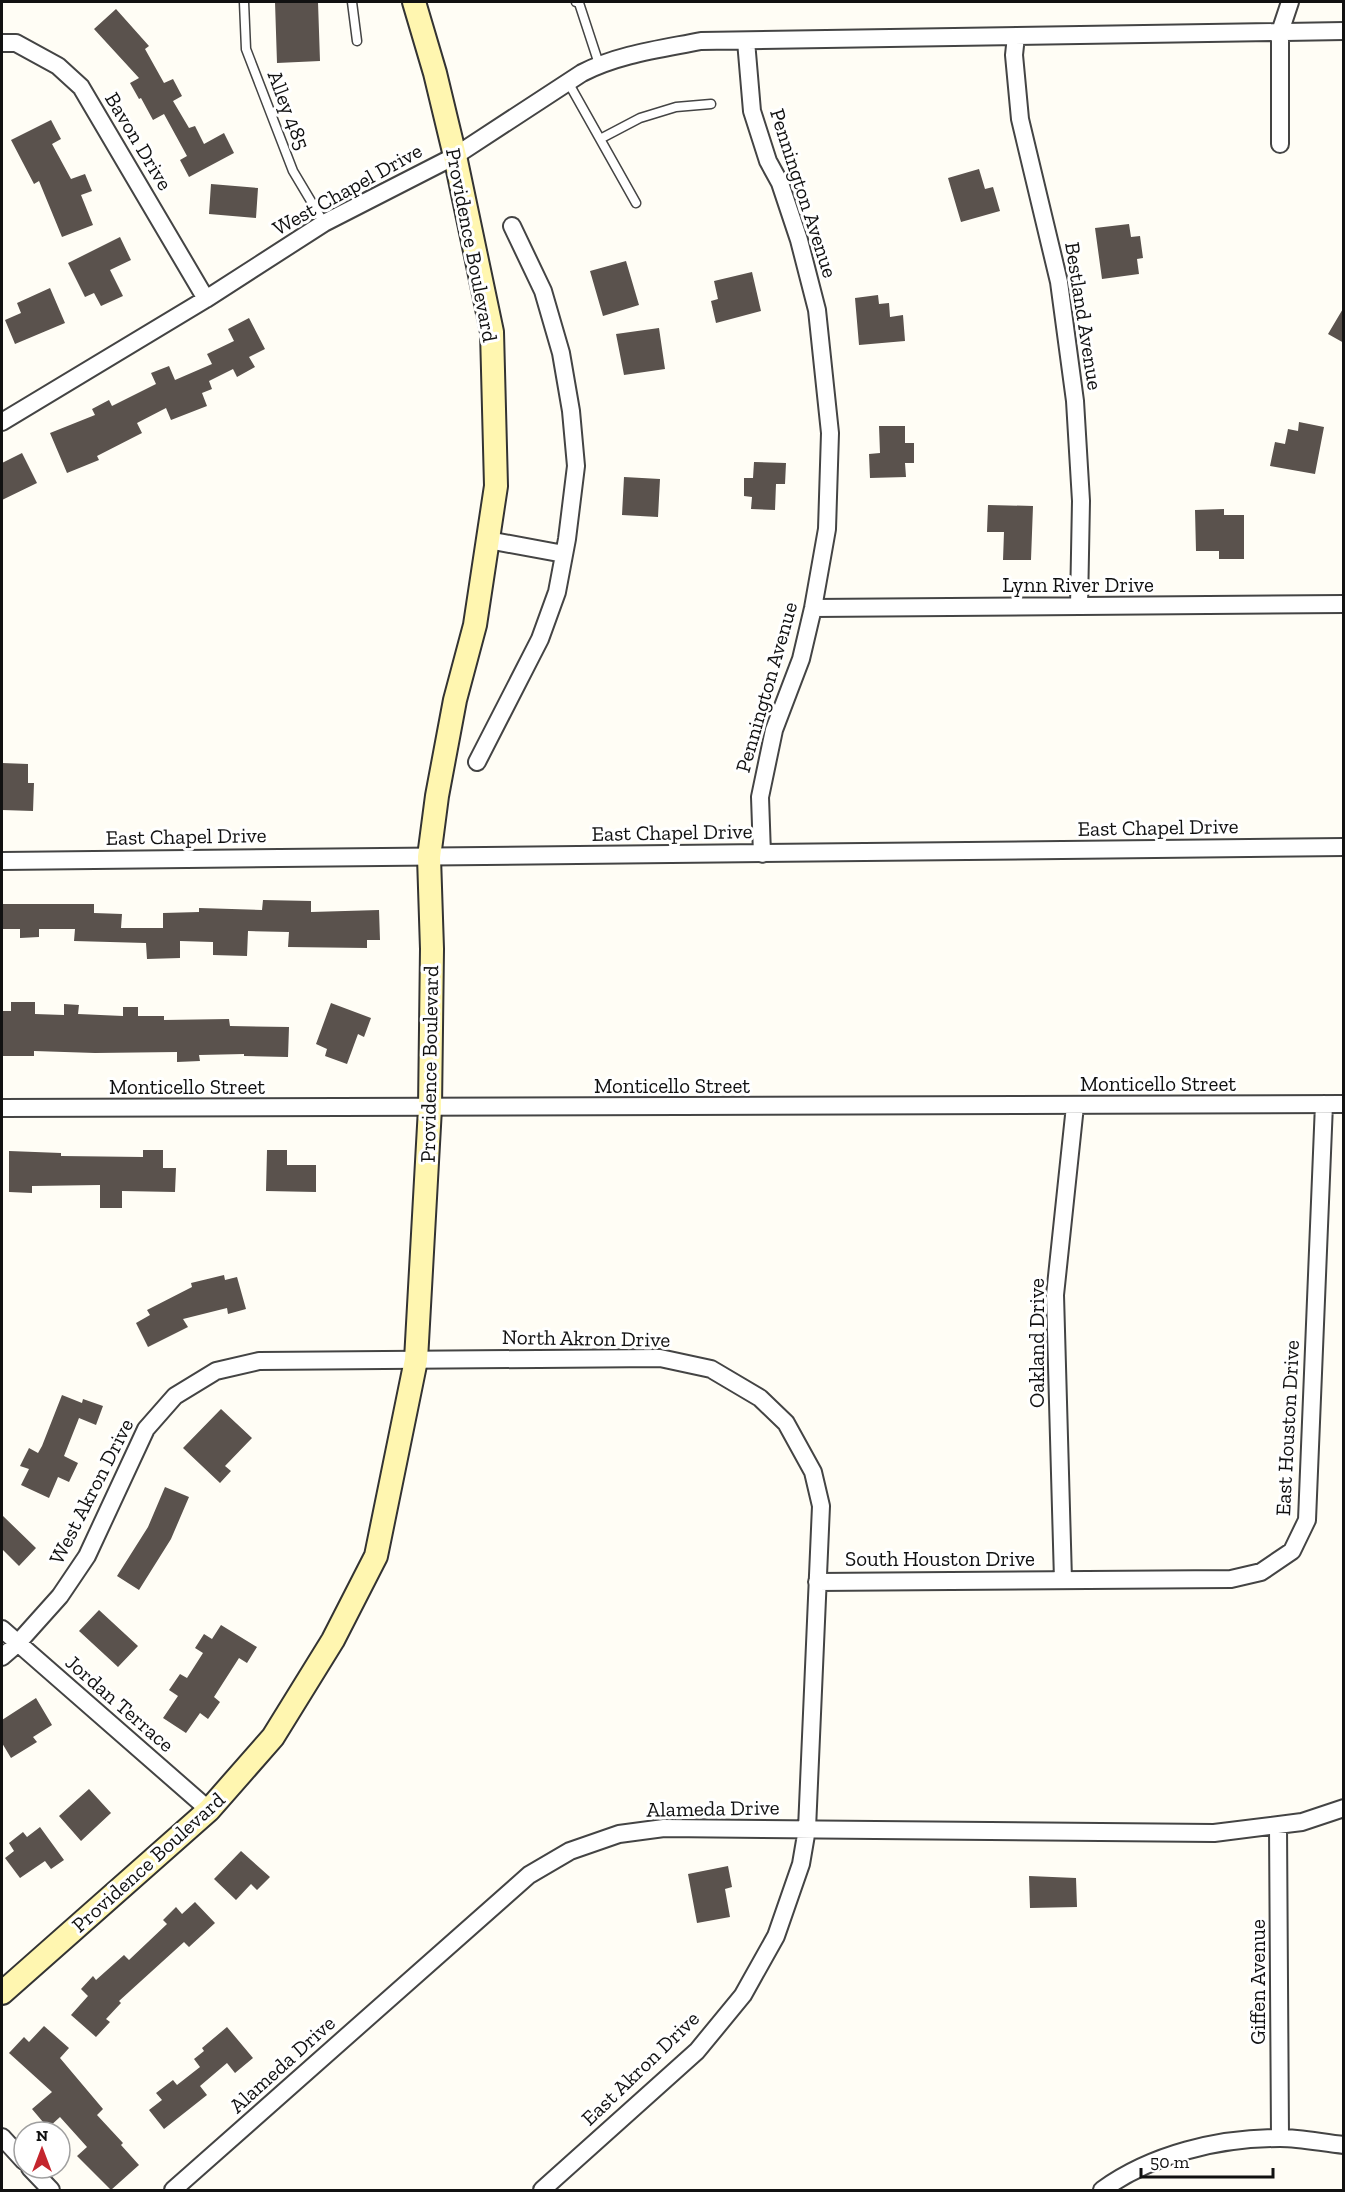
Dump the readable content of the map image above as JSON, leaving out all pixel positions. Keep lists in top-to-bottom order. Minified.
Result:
{"streets":{"main road":["Providence Boulevard"],"street":["Bavon Drive","West Chapel Drive","Pennington Avenue","Bestland Avenue","Lynn River Drive","East Chapel Drive","Monticello Street","North Akron Drive","Oakland Drive","East Houston Drive","West Akron Drive","South Houston Drive","Jordan Terrace","Alameda Drive","Giffen Avenue","East Akron Drive"],"lane":["Alley 485"]},"crossings":[["Alley 485","West Chapel Drive"],["Bavon Drive","West Chapel Drive"],["West Chapel Drive","Pennington Avenue"],["West Chapel Drive","Providence Boulevard"],["West Chapel Drive","Bestland Avenue"],["Pennington Avenue","Lynn River Drive"],["Pennington Avenue","East Chapel Drive"],["Providence Boulevard","East Chapel Drive"],["Providence Boulevard","Monticello Street"],["Providence Boulevard","North Akron Drive"],["Providence Boulevard","West Akron Drive"],["Providence Boulevard","Jordan Terrace"],["Bestland Avenue","Lynn River Drive"],["Monticello Street","Oakland Drive"],["Monticello Street","East Houston Drive"],["North Akron Drive","West Akron Drive"],["North Akron Drive","South Houston Drive"],["North Akron Drive","East Akron Drive"],["Oakland Drive","East Houston Drive"],["Oakland Drive","South Houston Drive"],["East Houston Drive","South Houston Drive"],["West Akron Drive","Jordan Terrace"],["South Houston Drive","East Akron Drive"],["Alameda Drive","Giffen Avenue"],["Alameda Drive","East Akron Drive"]],"scale_bar":"50 m","north":"top"}
